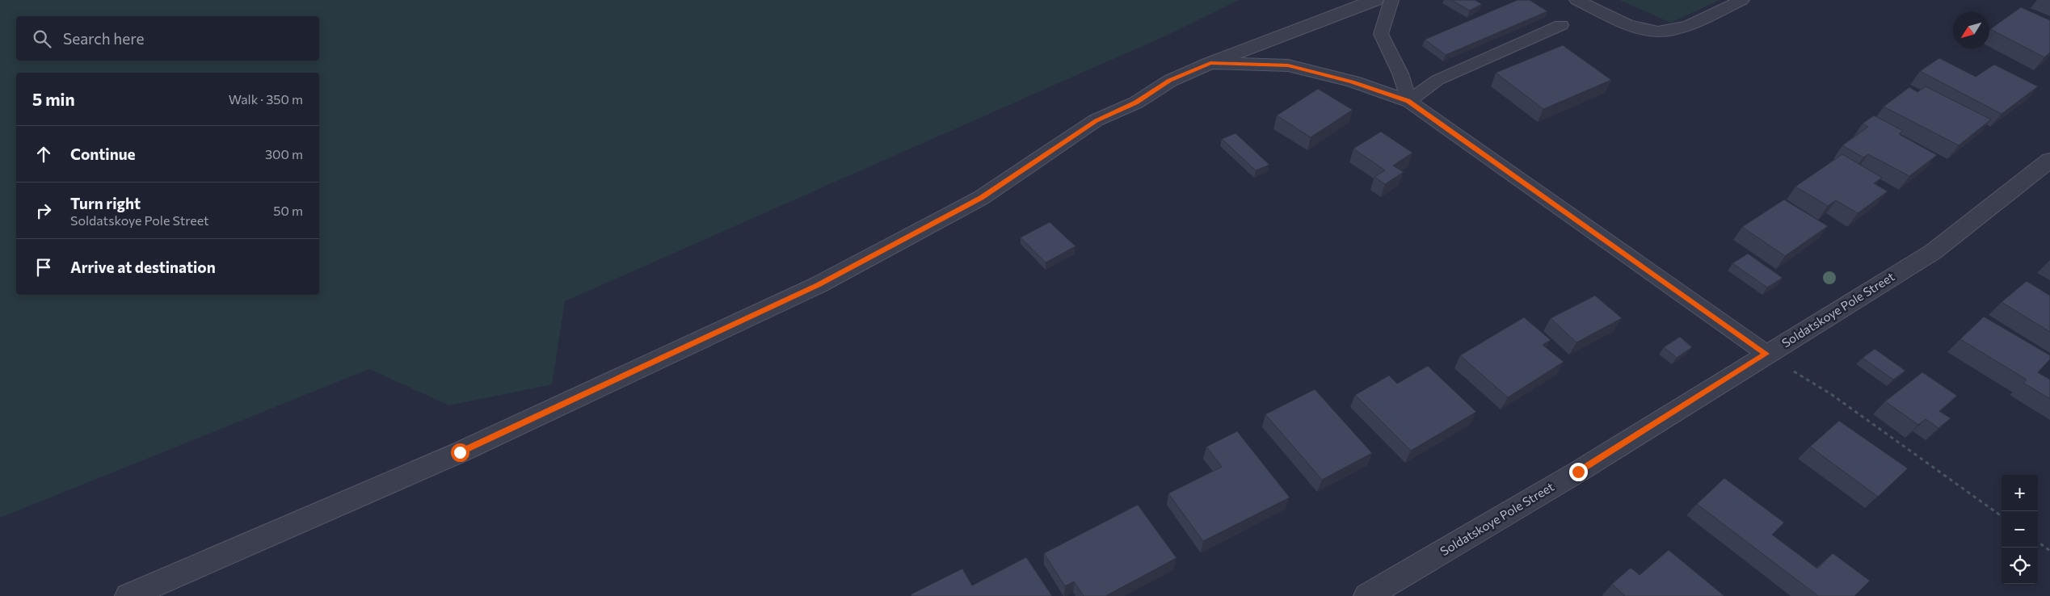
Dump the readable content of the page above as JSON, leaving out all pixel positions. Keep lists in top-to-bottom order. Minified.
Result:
{"streets":{"street":["Soldatskoye Pole Street"]},"north":"bottom left","page":{"search":"Search here","heading":["5 min","Walk · 350 m"],"list":[["Continue","300 m"],["Turn right","Soldatskoye Pole Street","50 m"],"Arrive at destination"],"map_buttons":["+","−"]}}
